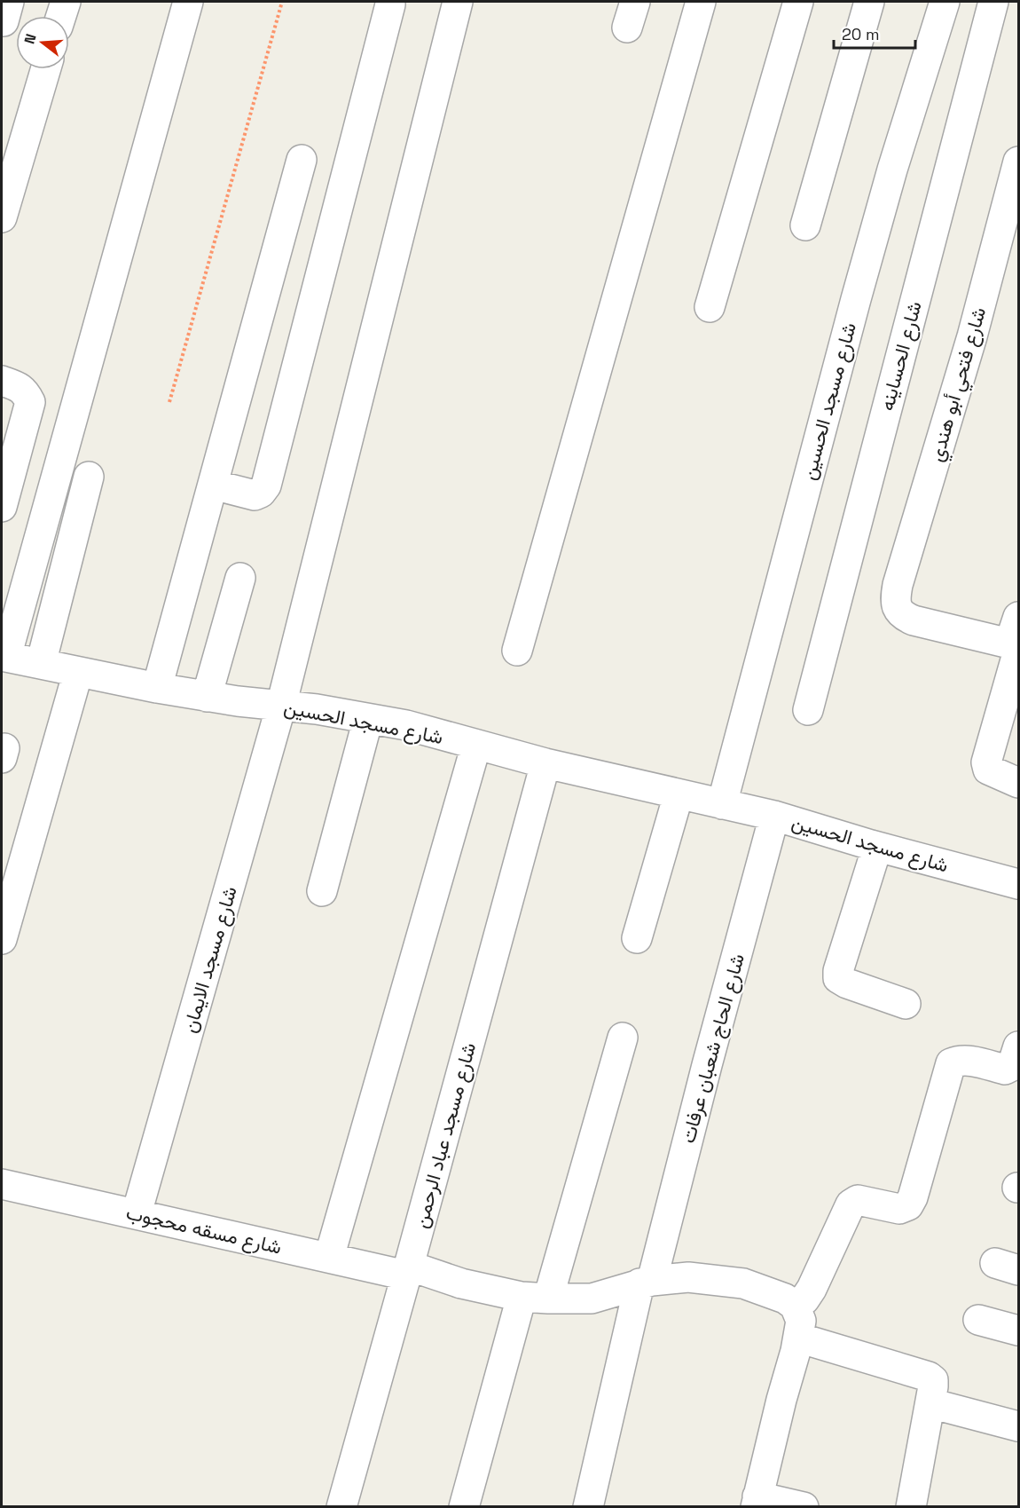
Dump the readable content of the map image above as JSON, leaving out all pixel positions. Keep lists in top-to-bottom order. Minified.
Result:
{"streets":{"street":["شارع الحساينه","شارع فتحي أبو هندي","شارع مسجد الحسين","شارع مسجد الايمان","شارع الحاج شعبان عرفات","شارع مسجد عباد الرحمن","شارع مسقه محجوب"]},"crossings":[["شارع مسجد الحسين","شارع مسجد الايمان"],["شارع مسجد الحسين","شارع الحاج شعبان عرفات"],["شارع مسجد الحسين","شارع مسجد عباد الرحمن"],["شارع مسجد الايمان","شارع مسقه محجوب"],["شارع مسجد عباد الرحمن","شارع مسقه محجوب"]],"scale_bar":"20 m","north":"left"}
